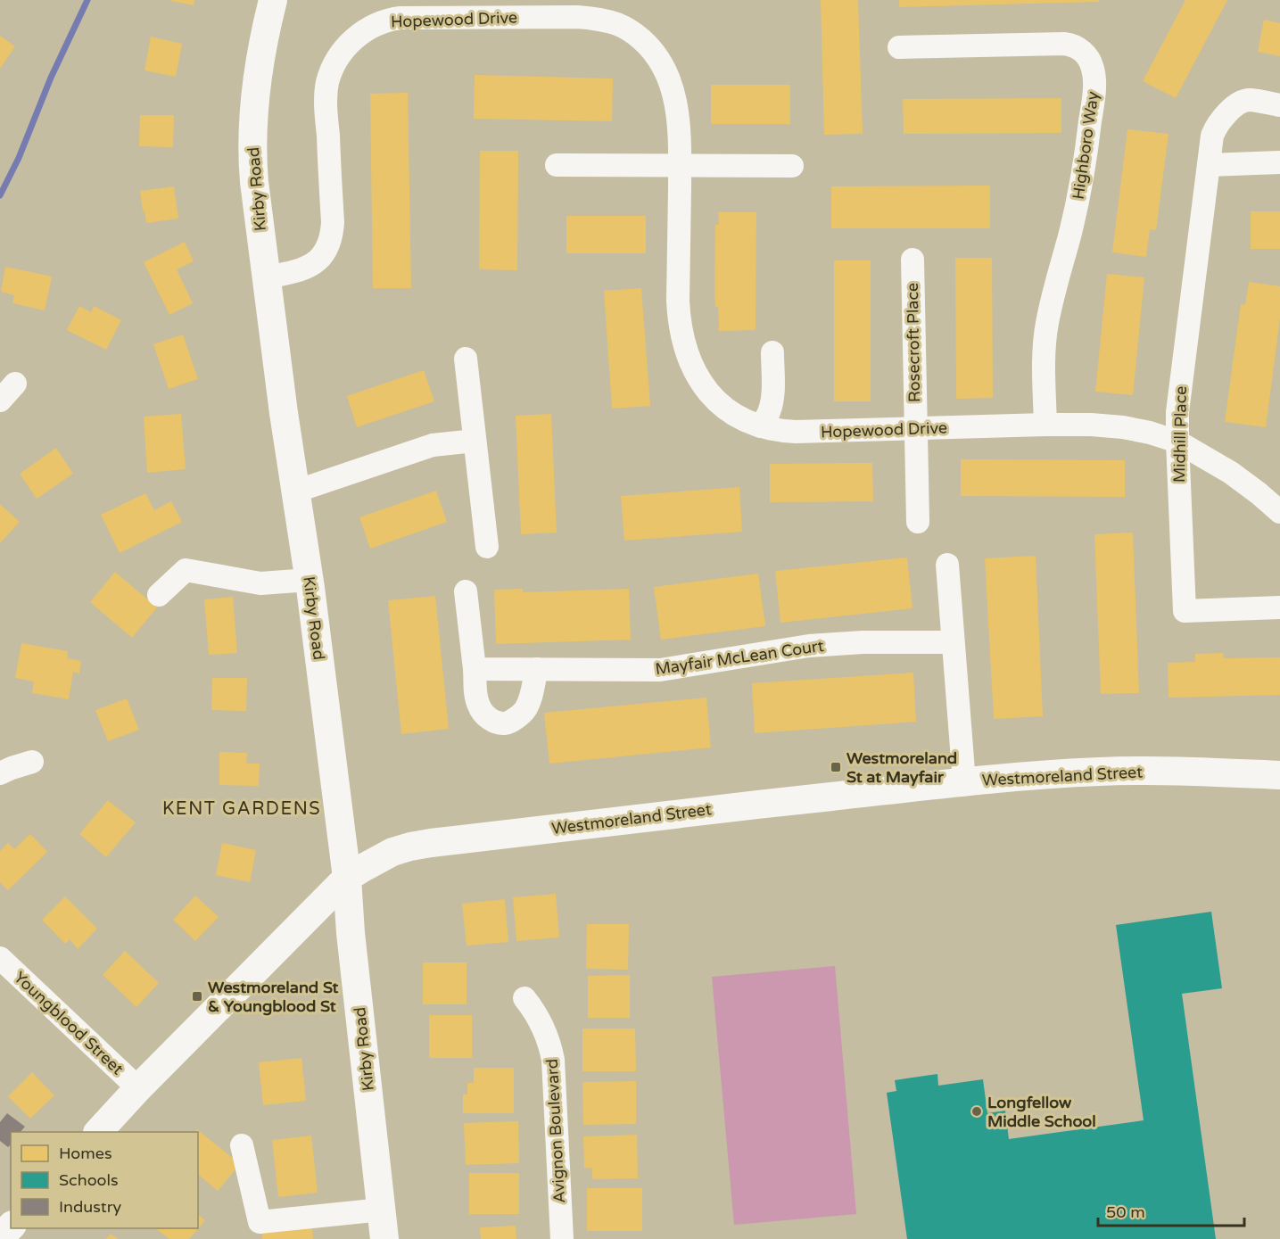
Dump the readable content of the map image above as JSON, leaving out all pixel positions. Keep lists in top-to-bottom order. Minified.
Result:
{"streets":{"main road":["Kirby Road","Westmoreland Street"],"street":["Hopewood Drive","Highboro Way","Rosecroft Place","Midhill Place","Mayfair McLean Court","Youngblood Street","Avignon Boulevard"]},"crossings":[["Hopewood Drive","Highboro Way"],["Hopewood Drive","Kirby Road"],["Hopewood Drive","Rosecroft Place"],["Hopewood Drive","Midhill Place"],["Kirby Road","Westmoreland Street"],["Westmoreland Street","Youngblood Street"]],"districts":["KENT GARDENS"],"places":{"transit":["Westmoreland St at Mayfair","Westmoreland St & Youngblood St"],"other":["Longfellow Middle School"]},"legend":["Homes","Schools","Industry"],"scale_bar":"50 m"}
